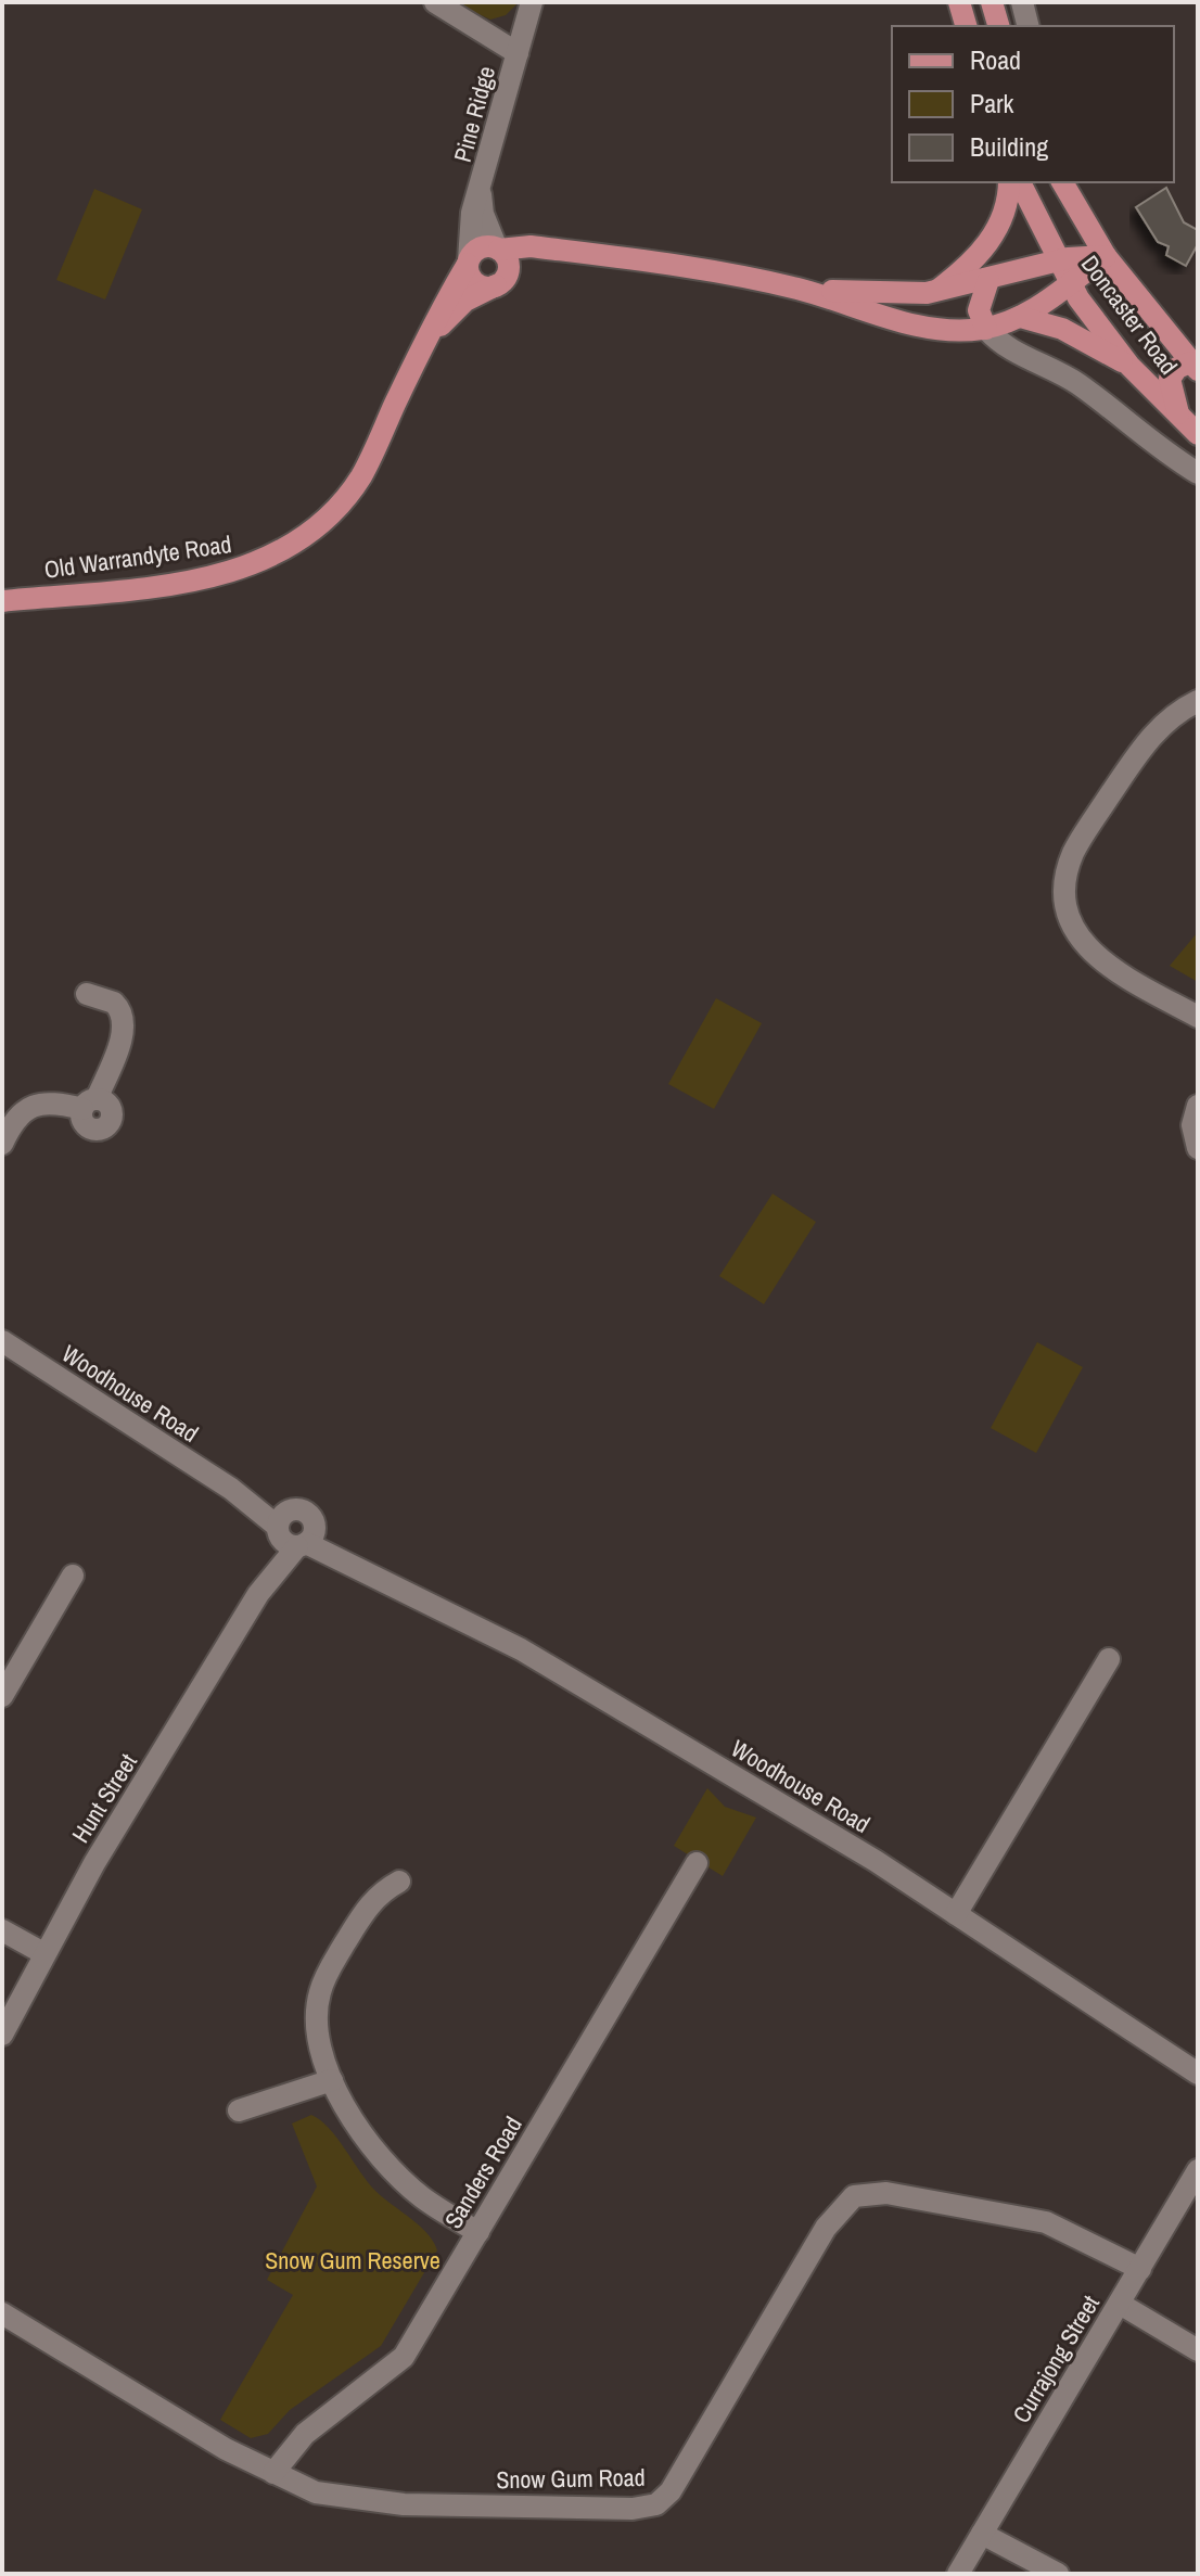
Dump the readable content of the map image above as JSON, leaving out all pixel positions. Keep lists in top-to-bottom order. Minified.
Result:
{"streets":{"main road":["Doncaster Road","Old Warrandyte Road"],"street":["Pine Ridge","Woodhouse Road","Hunt Street","Sanders Road","Currajong Street","Snow Gum Road"]},"crossings":[["Pine Ridge","Old Warrandyte Road"],["Doncaster Road","Old Warrandyte Road"],["Woodhouse Road","Hunt Street"],["Sanders Road","Snow Gum Road"],["Currajong Street","Snow Gum Road"]],"parks":["Snow Gum Reserve"],"legend":["Road","Park","Building"]}
